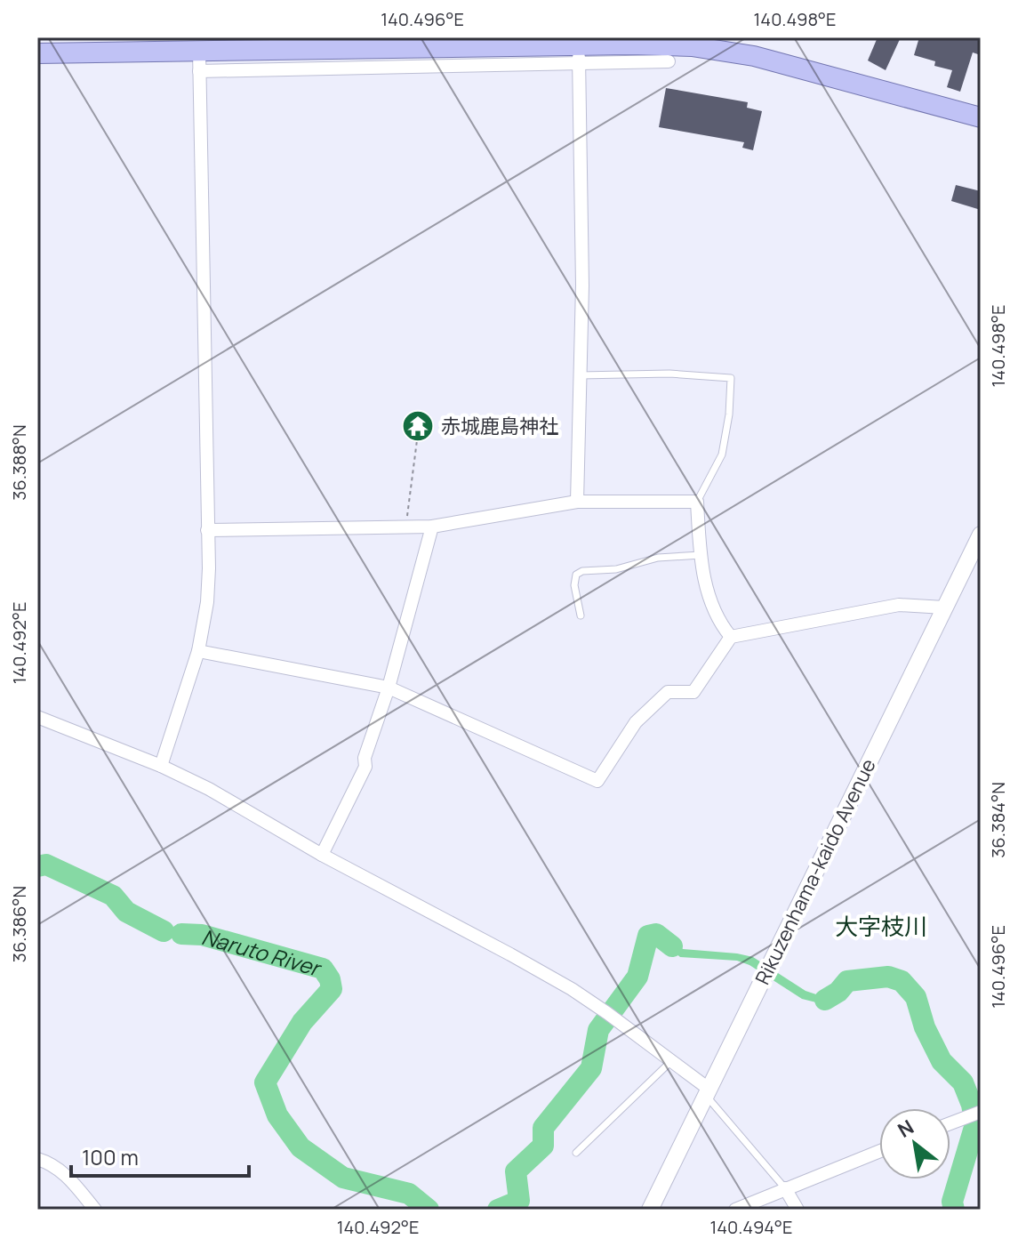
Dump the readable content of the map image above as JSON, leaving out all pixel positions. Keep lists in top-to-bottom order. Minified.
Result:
{"streets":{"main road":["Rikuzenhama-kaido Avenue"]},"districts":["大字枝川"],"water":["Naruto River"],"places":{"temple":["赤城鹿島神社"]},"scale_bar":"100 m","north":"top left","coordinates":["140.496°E","140.498°E","36.388°N","140.492°E","36.384°N","36.386°N","140.494°E"]}
